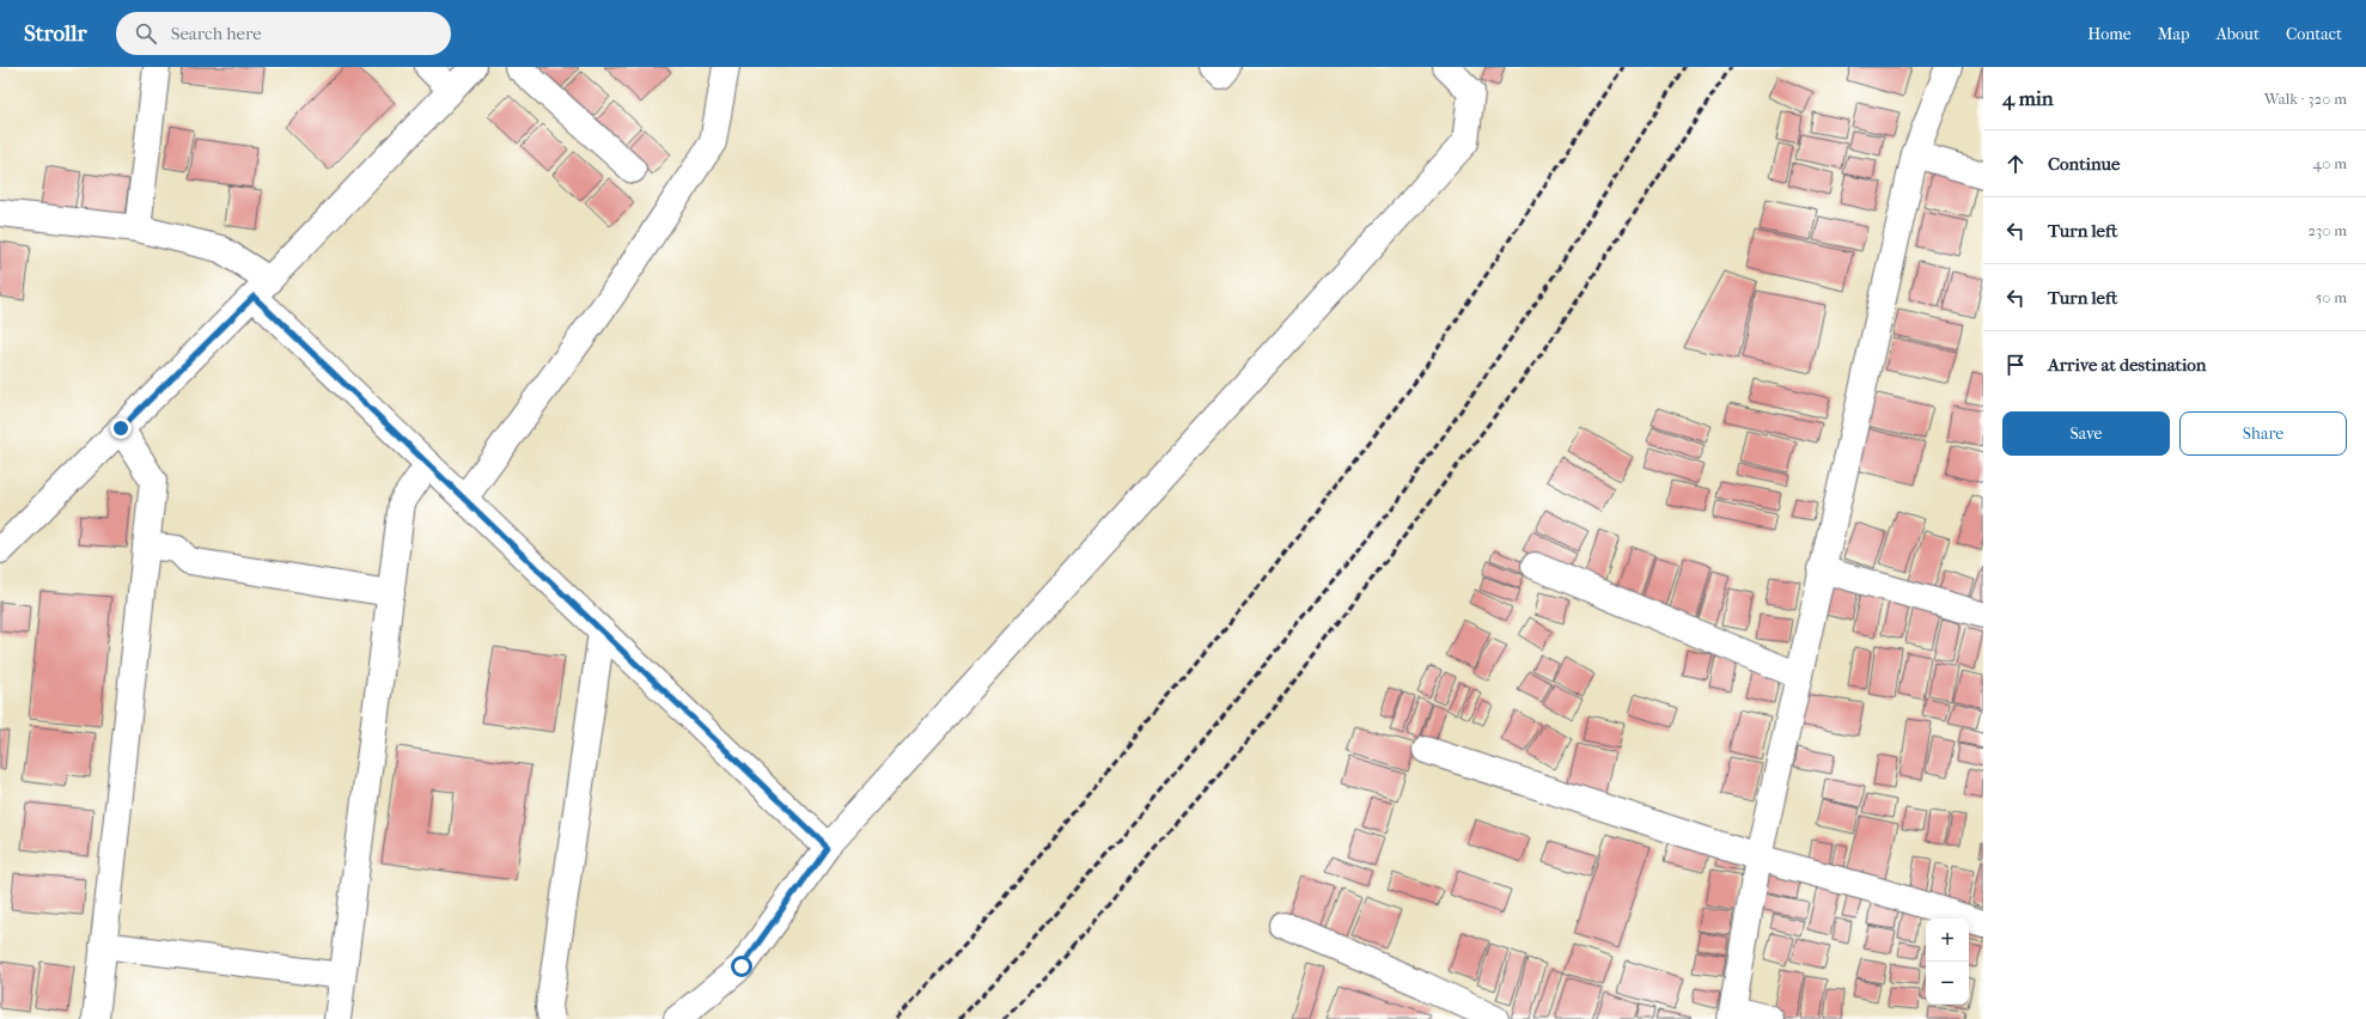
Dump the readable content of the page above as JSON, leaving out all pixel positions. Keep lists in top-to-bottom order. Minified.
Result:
{"page":{"header":"Strollr","search":"Search here","nav":["Home","Map","About","Contact"],"heading":["4 min","Walk · 320 m"],"list":[["Continue","40 m"],["Turn left","230 m"],["Turn left","50 m"],"Arrive at destination"],"buttons":["Save","Share"],"map_buttons":["+","−"]}}
